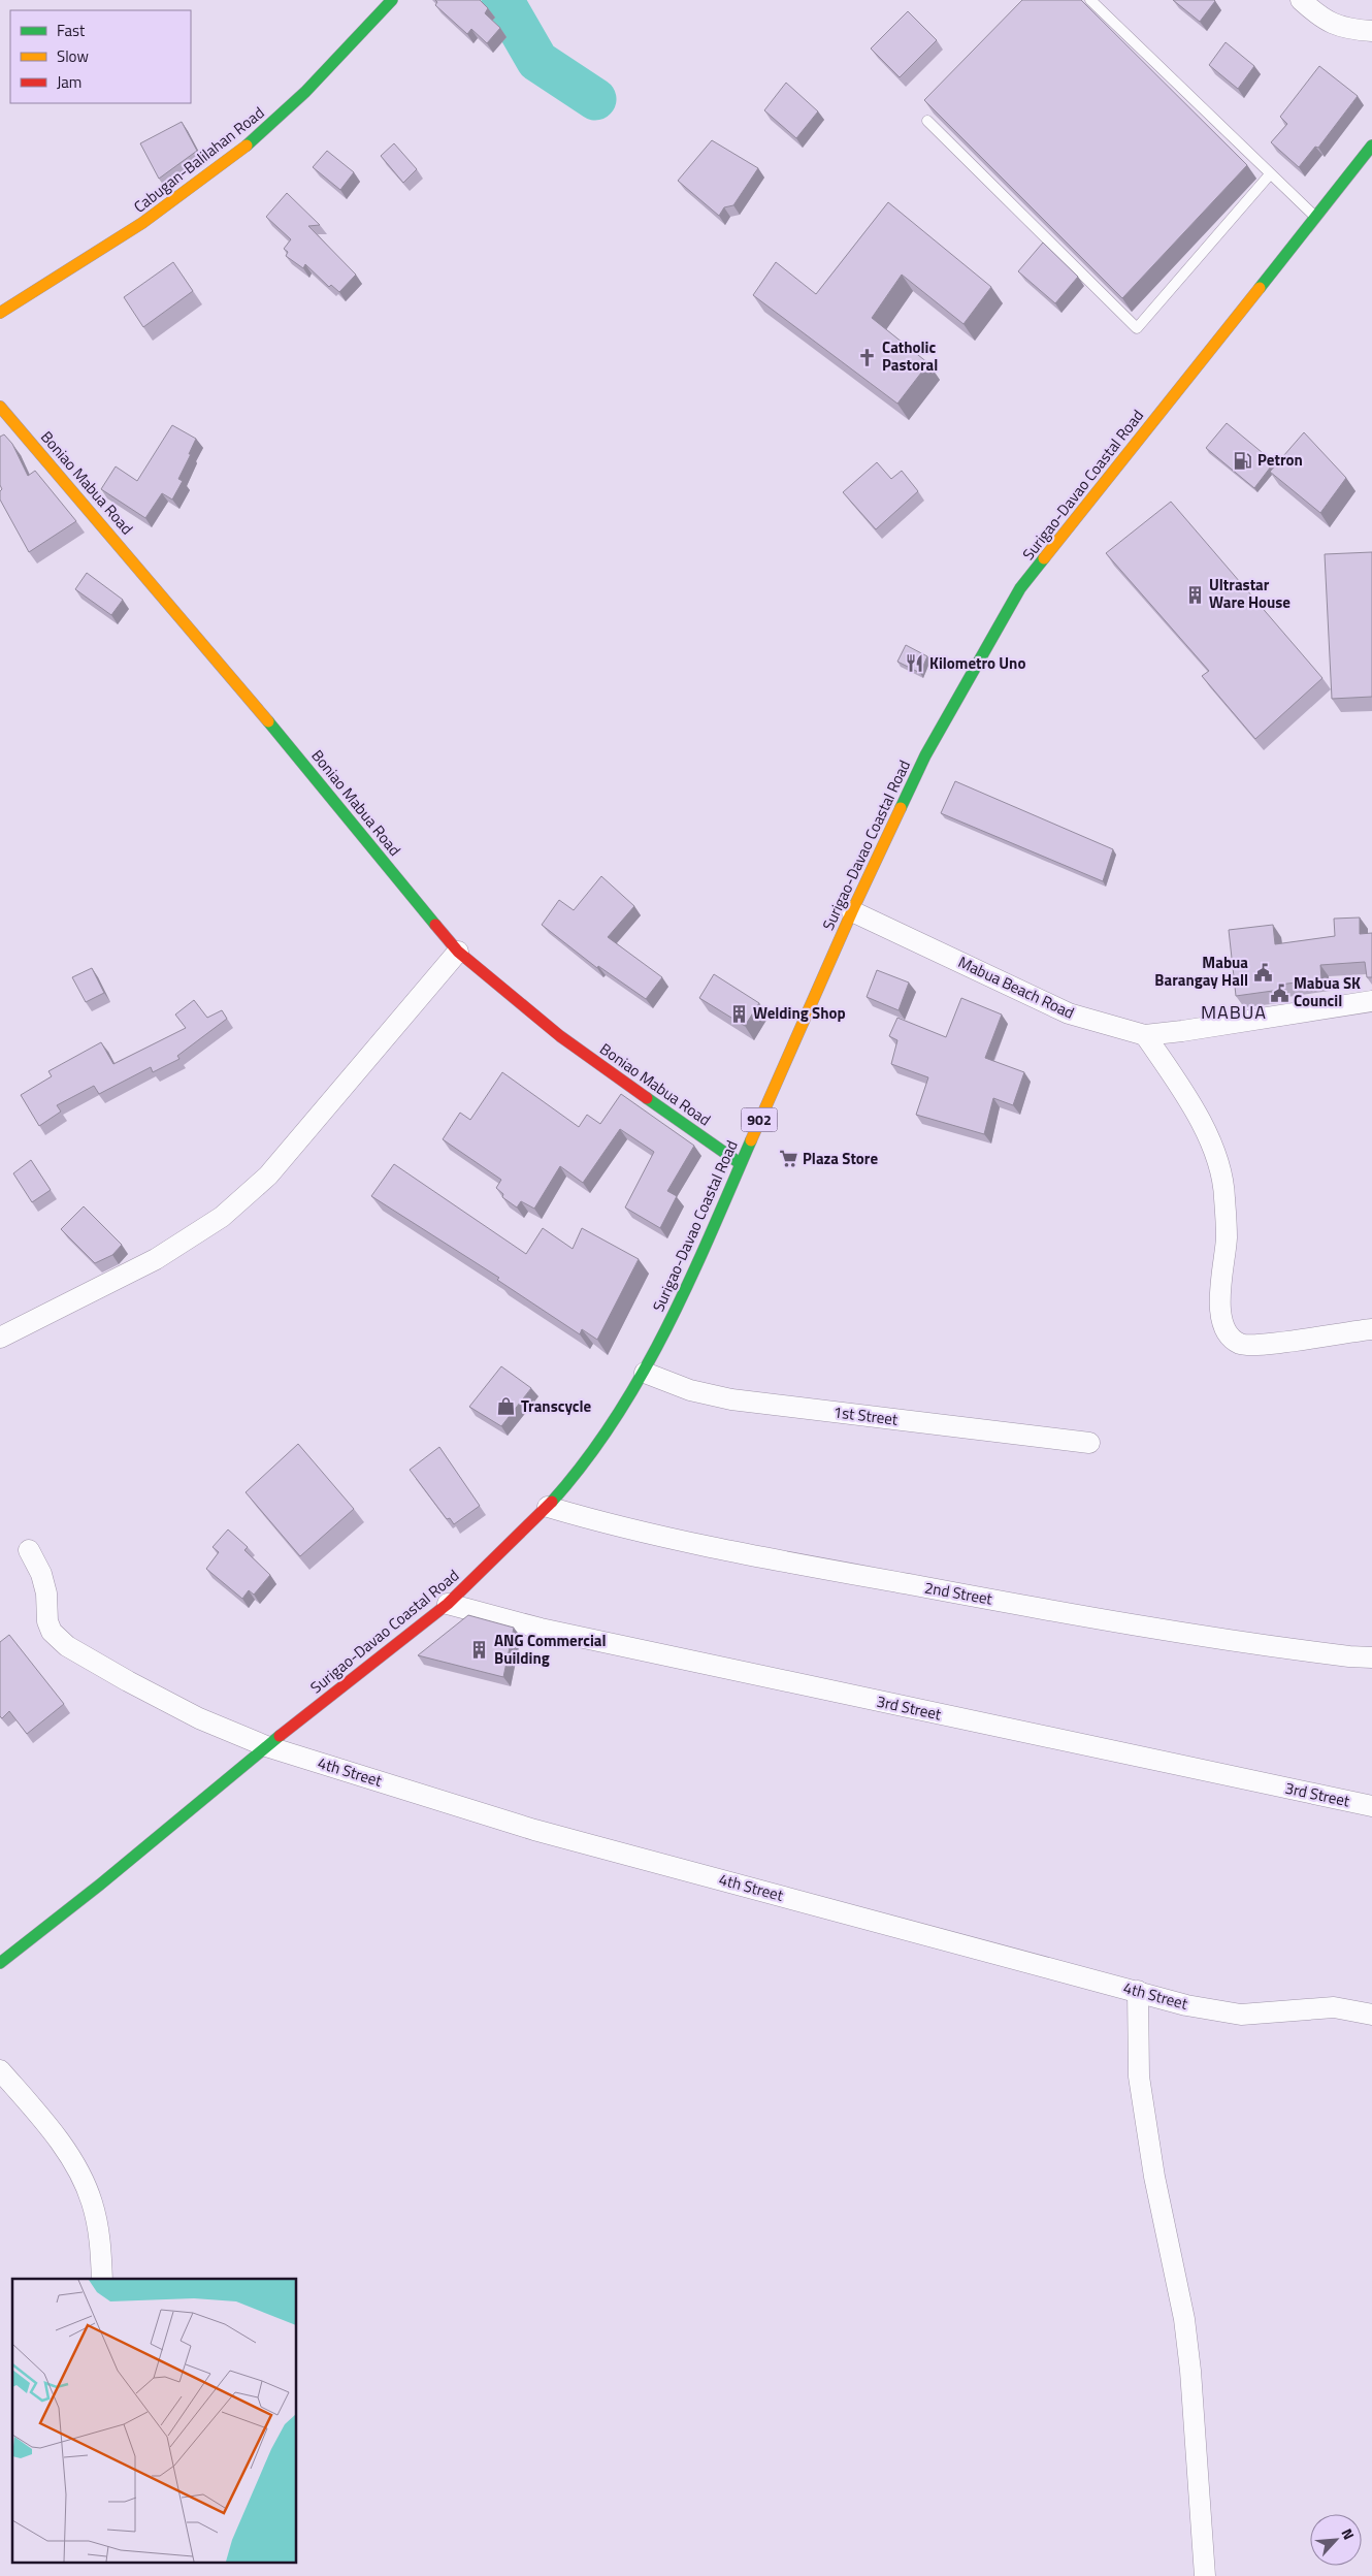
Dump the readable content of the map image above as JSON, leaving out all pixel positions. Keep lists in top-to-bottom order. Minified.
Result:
{"streets":{"main road":["Cabugan-Balilahan Road","Boniao Mabua Road","Surigao-Davao Coastal Road","902"],"street":["Mabua Beach Road","1st Street","2nd Street","3rd Street","4th Street"]},"crossings":[["Boniao Mabua Road","Surigao-Davao Coastal Road"],["Surigao-Davao Coastal Road","Mabua Beach Road"],["Surigao-Davao Coastal Road","1st Street"],["Surigao-Davao Coastal Road","2nd Street"],["Surigao-Davao Coastal Road","3rd Street"],["Surigao-Davao Coastal Road","4th Street"]],"districts":["MABUA"],"places":{"church":["Catholic Pastoral"],"fuel station":["Petron"],"building":["Ultrastar Ware House","Welding Shop","ANG Commercial Building"],"restaurant":["Kilometro Uno"],"public building":["Mabua Barangay Hall","Mabua SK Council"],"supermarket":["Plaza Store"],"shop":["Transcycle"]},"legend":["Fast","Slow","Jam"],"north":"top right"}
